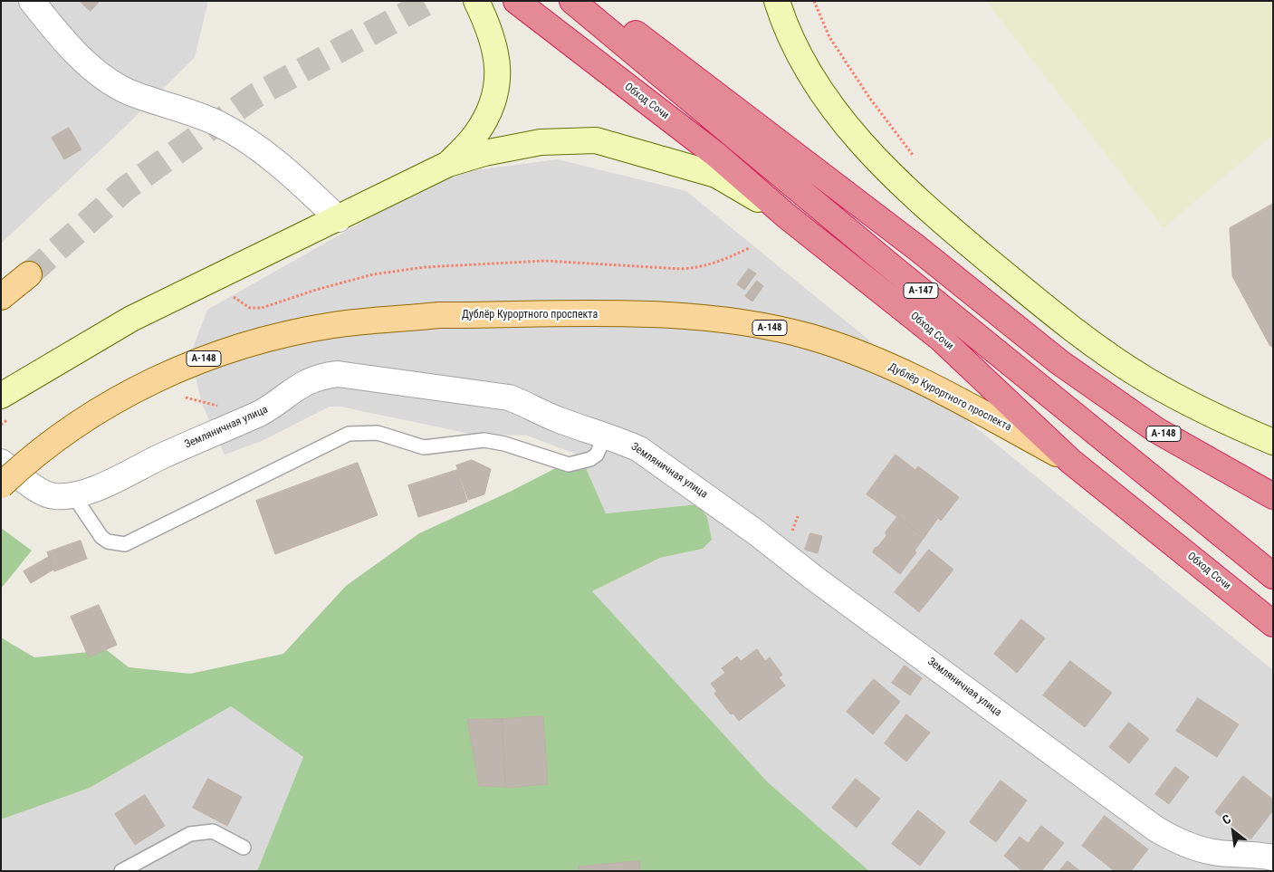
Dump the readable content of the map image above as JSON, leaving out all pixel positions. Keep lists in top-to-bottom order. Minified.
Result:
{"streets":{"highway":["Обход Сочи","А-147","А-148"],"main road":["Дублёр Курортного проспекта"],"street":["Земляничная улица"]},"crossings":[["Обход Сочи","А-147"],["Обход Сочи","Дублёр Курортного проспекта"],["А-147","А-148"]],"north":"top left"}
